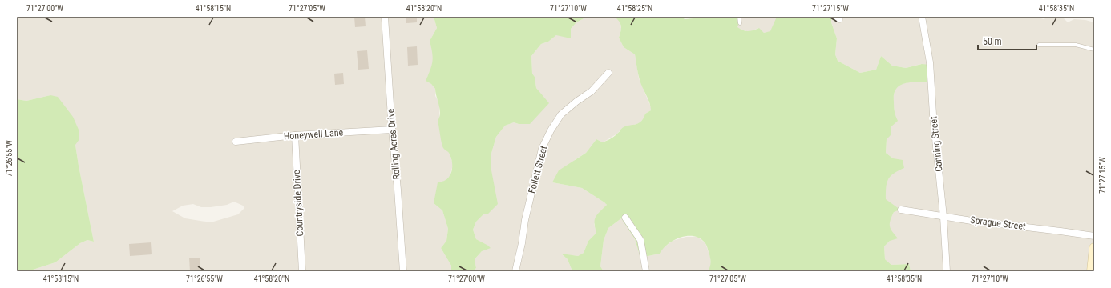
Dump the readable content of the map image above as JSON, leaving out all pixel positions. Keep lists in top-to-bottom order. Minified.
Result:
{"streets":{"street":["Honeywell Lane","Rolling Acres Drive","Canning Street","Follett Street","Countryside Drive","Sprague Street"]},"crossings":[["Honeywell Lane","Rolling Acres Drive"],["Honeywell Lane","Countryside Drive"],["Canning Street","Sprague Street"]],"scale_bar":"50 m","coordinates":["71°27'00\"W","41°58'15\"N","71°27'05\"W","41°58'20\"N","71°27'10\"W","41°58'25\"N","71°27'15\"W","41°58'35\"N","71°26'55\"W"]}
